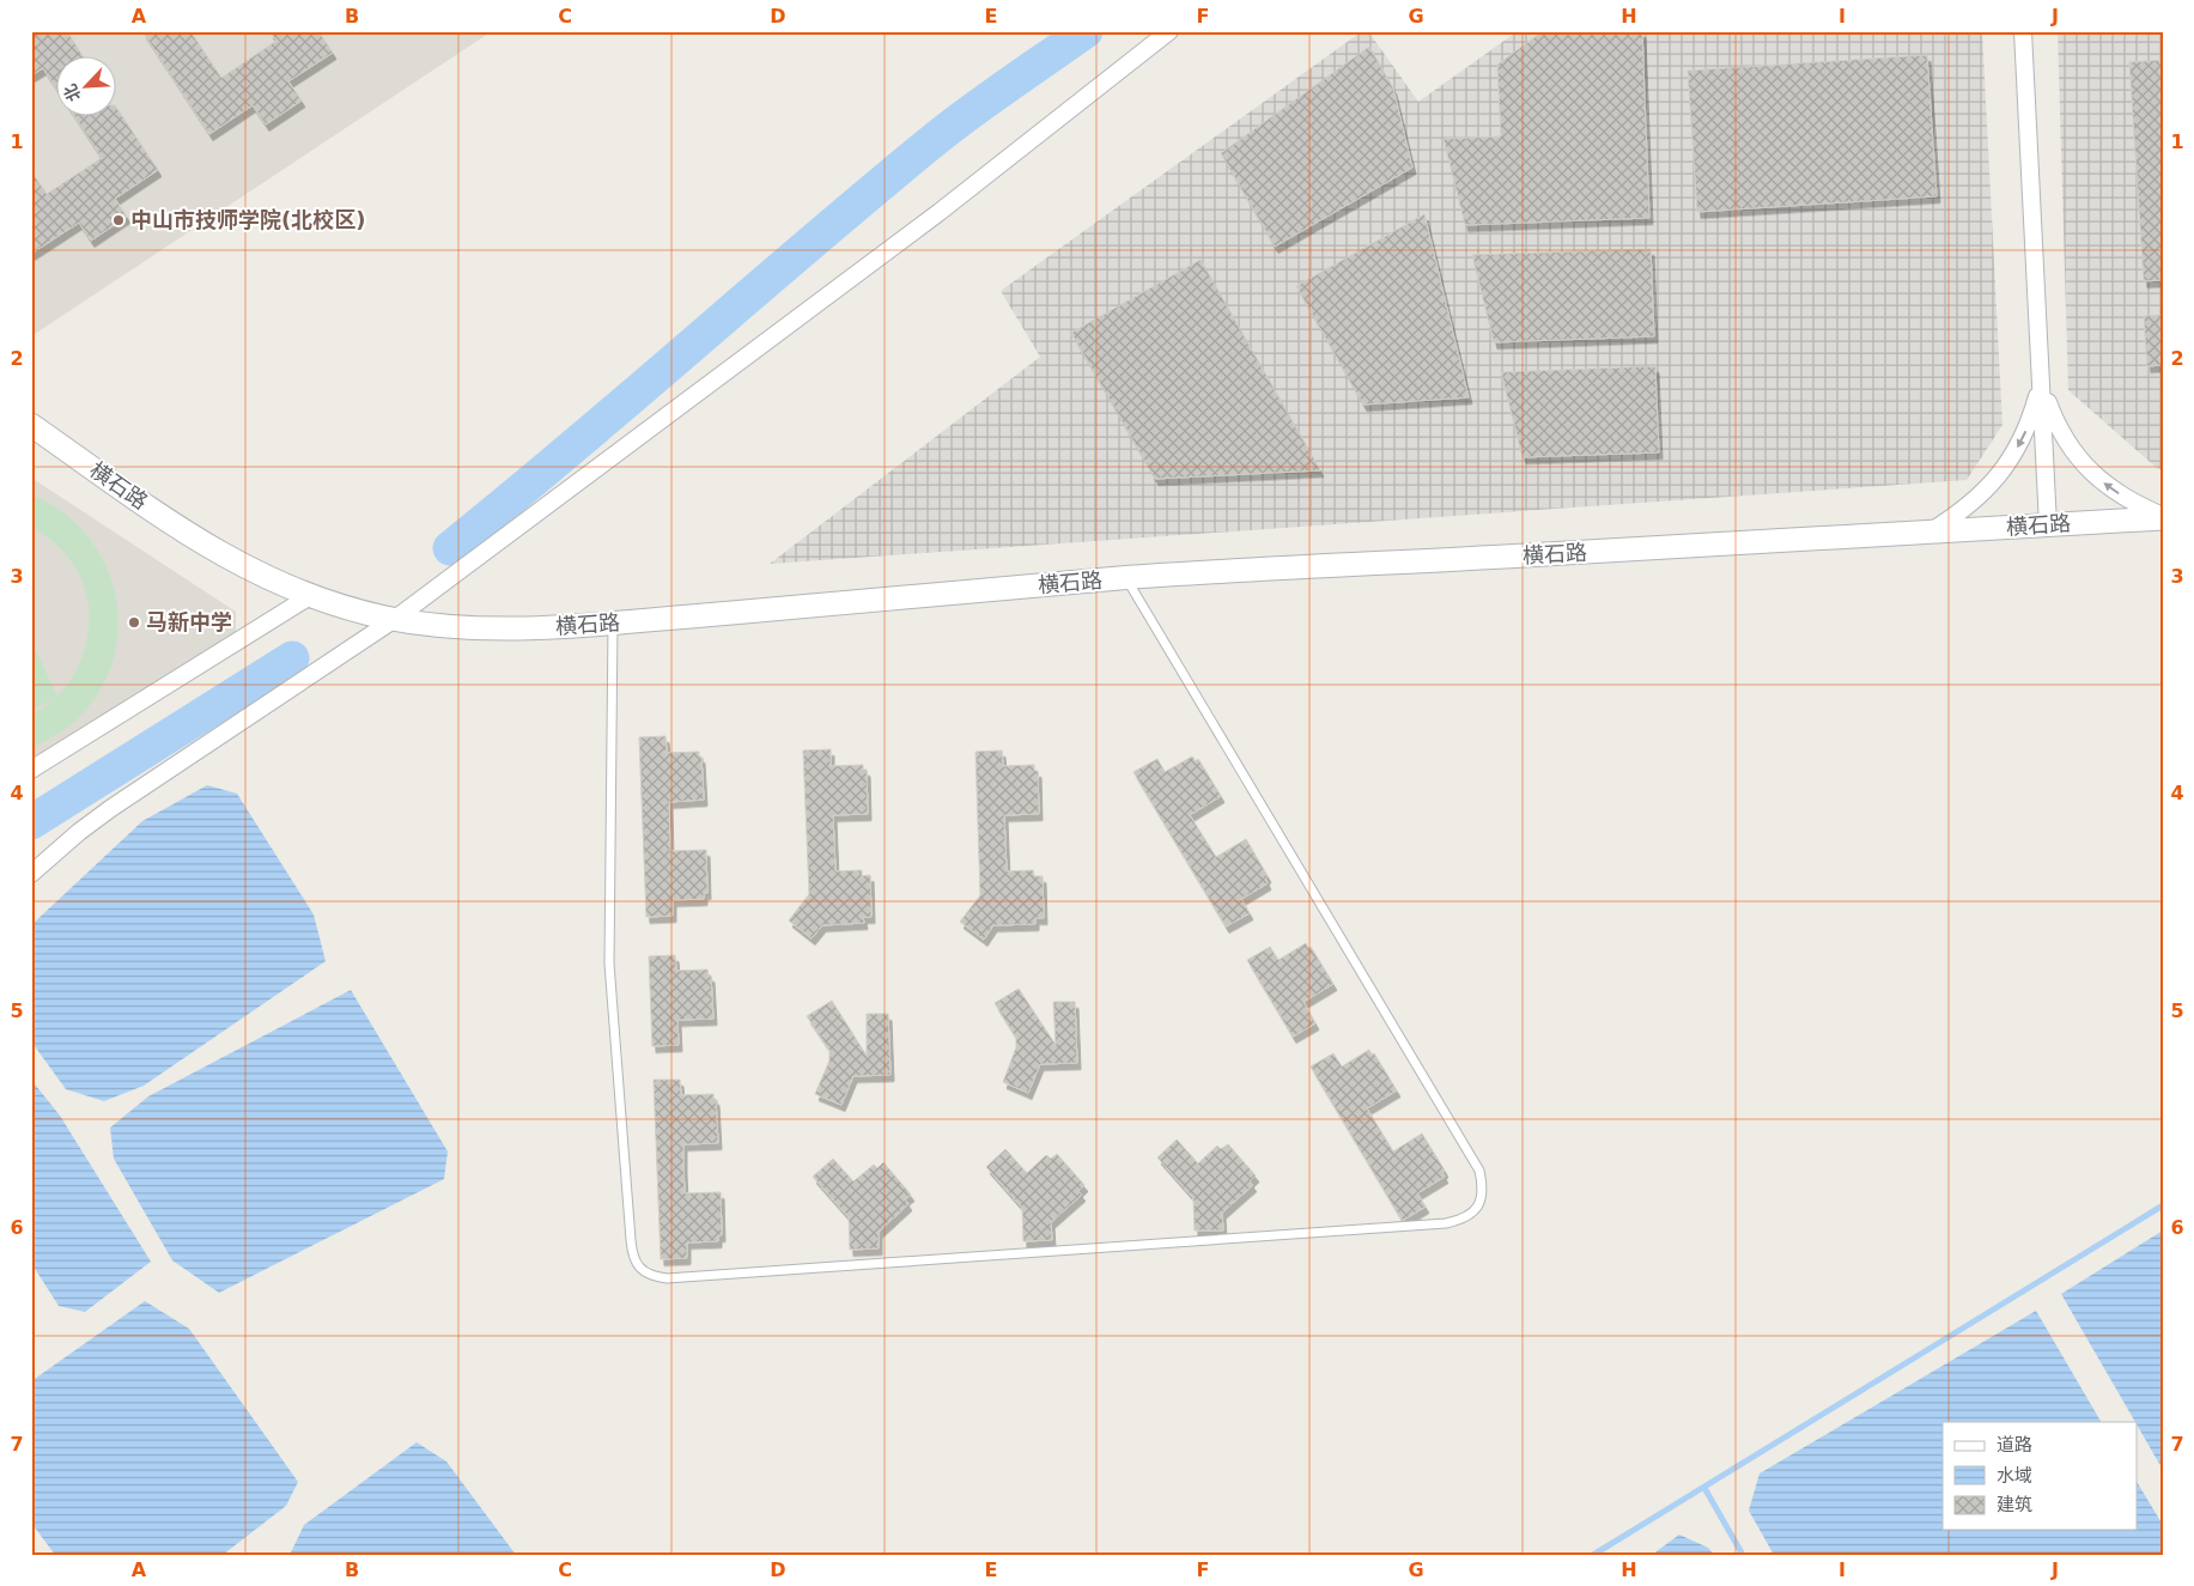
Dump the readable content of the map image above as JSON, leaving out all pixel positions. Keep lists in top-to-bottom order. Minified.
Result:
{"streets":{"main road":["横石路"]},"places":["中山市技师学院(北校区)","马新中学"],"legend":["道路","水域","建筑"],"north":"bottom left","grid":{"columns":["A","B","C","D","E","F","G","H","I","J"],"rows":["1","2","3","4","5","6","7"]}}
